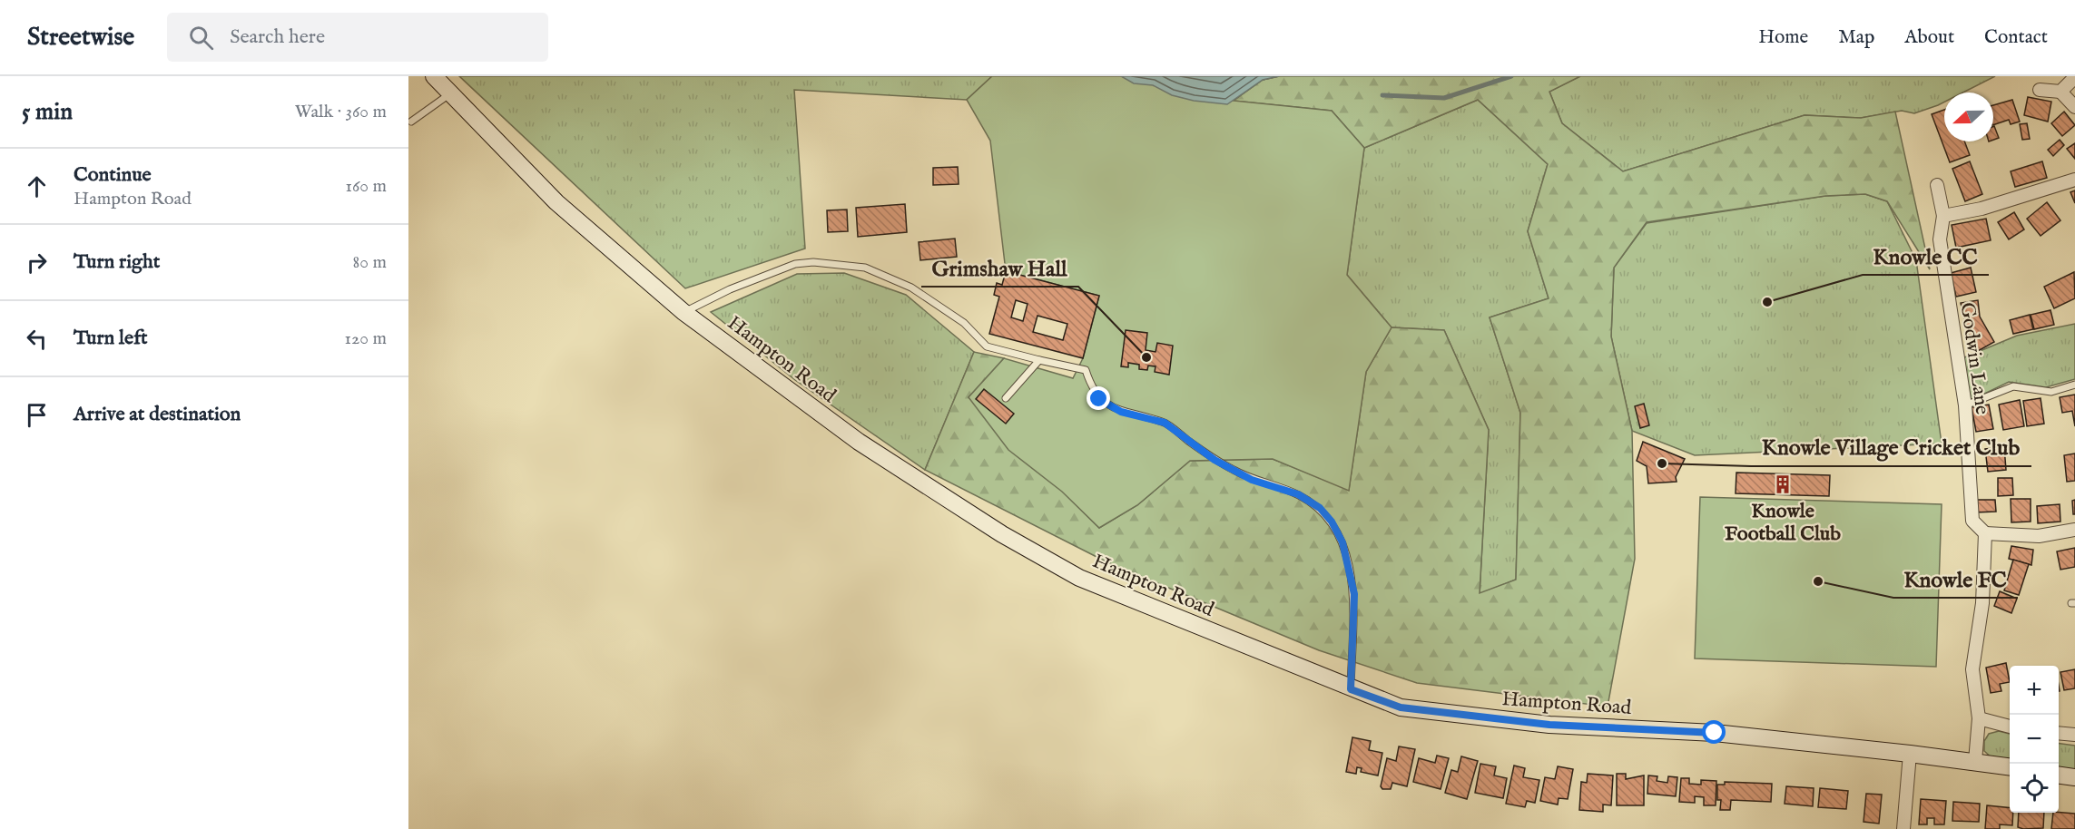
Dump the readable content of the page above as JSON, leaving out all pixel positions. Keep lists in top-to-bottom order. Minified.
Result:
{"streets":{"street":["Hampton Road","Godwin Lane"]},"places":{"other":["Knowle CC","Grimshaw Hall","Knowle Village Cricket Club","Knowle FC"],"building":["Knowle Football Club"]},"north":"left","page":{"header":"Streetwise","search":"Search here","nav":["Home","Map","About","Contact"],"heading":["5 min","Walk · 360 m"],"list":[["Continue","Hampton Road","160 m"],["Turn right","80 m"],["Turn left","120 m"],"Arrive at destination"],"map_buttons":["+","−"]}}
